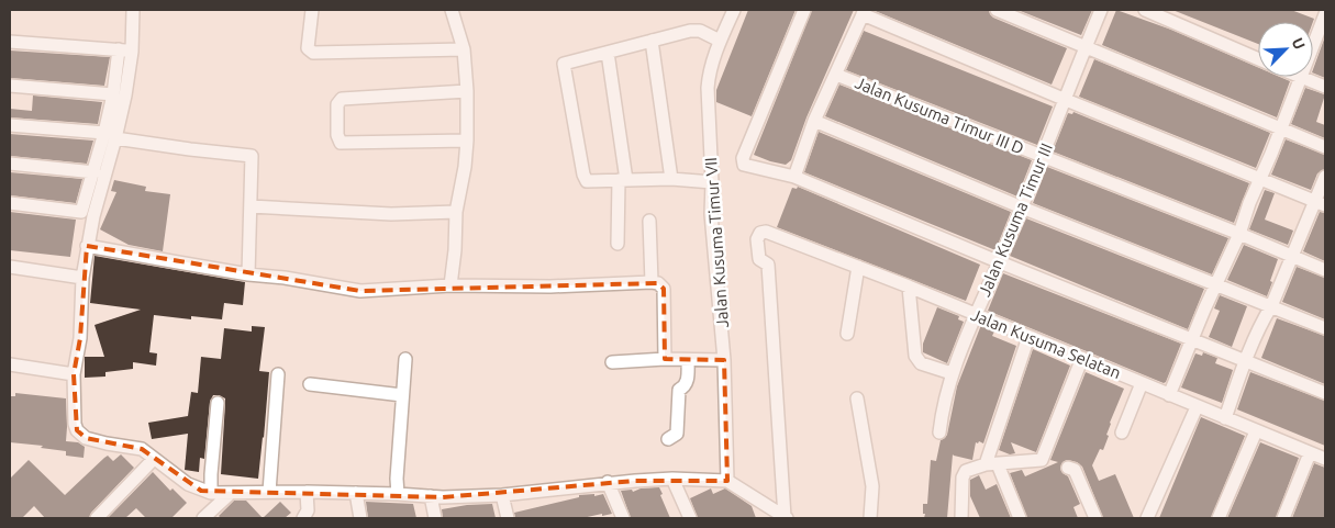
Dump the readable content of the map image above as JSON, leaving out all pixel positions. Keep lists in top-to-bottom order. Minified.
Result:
{"streets":{"street":["Jalan Kusuma Timur III D","Jalan Kusuma Timur III","Jalan Kusuma Timur VII","Jalan Kusuma Selatan"]},"crossings":[["Jalan Kusuma Timur III D","Jalan Kusuma Timur III"],["Jalan Kusuma Timur III","Jalan Kusuma Selatan"]],"north":"top right"}
